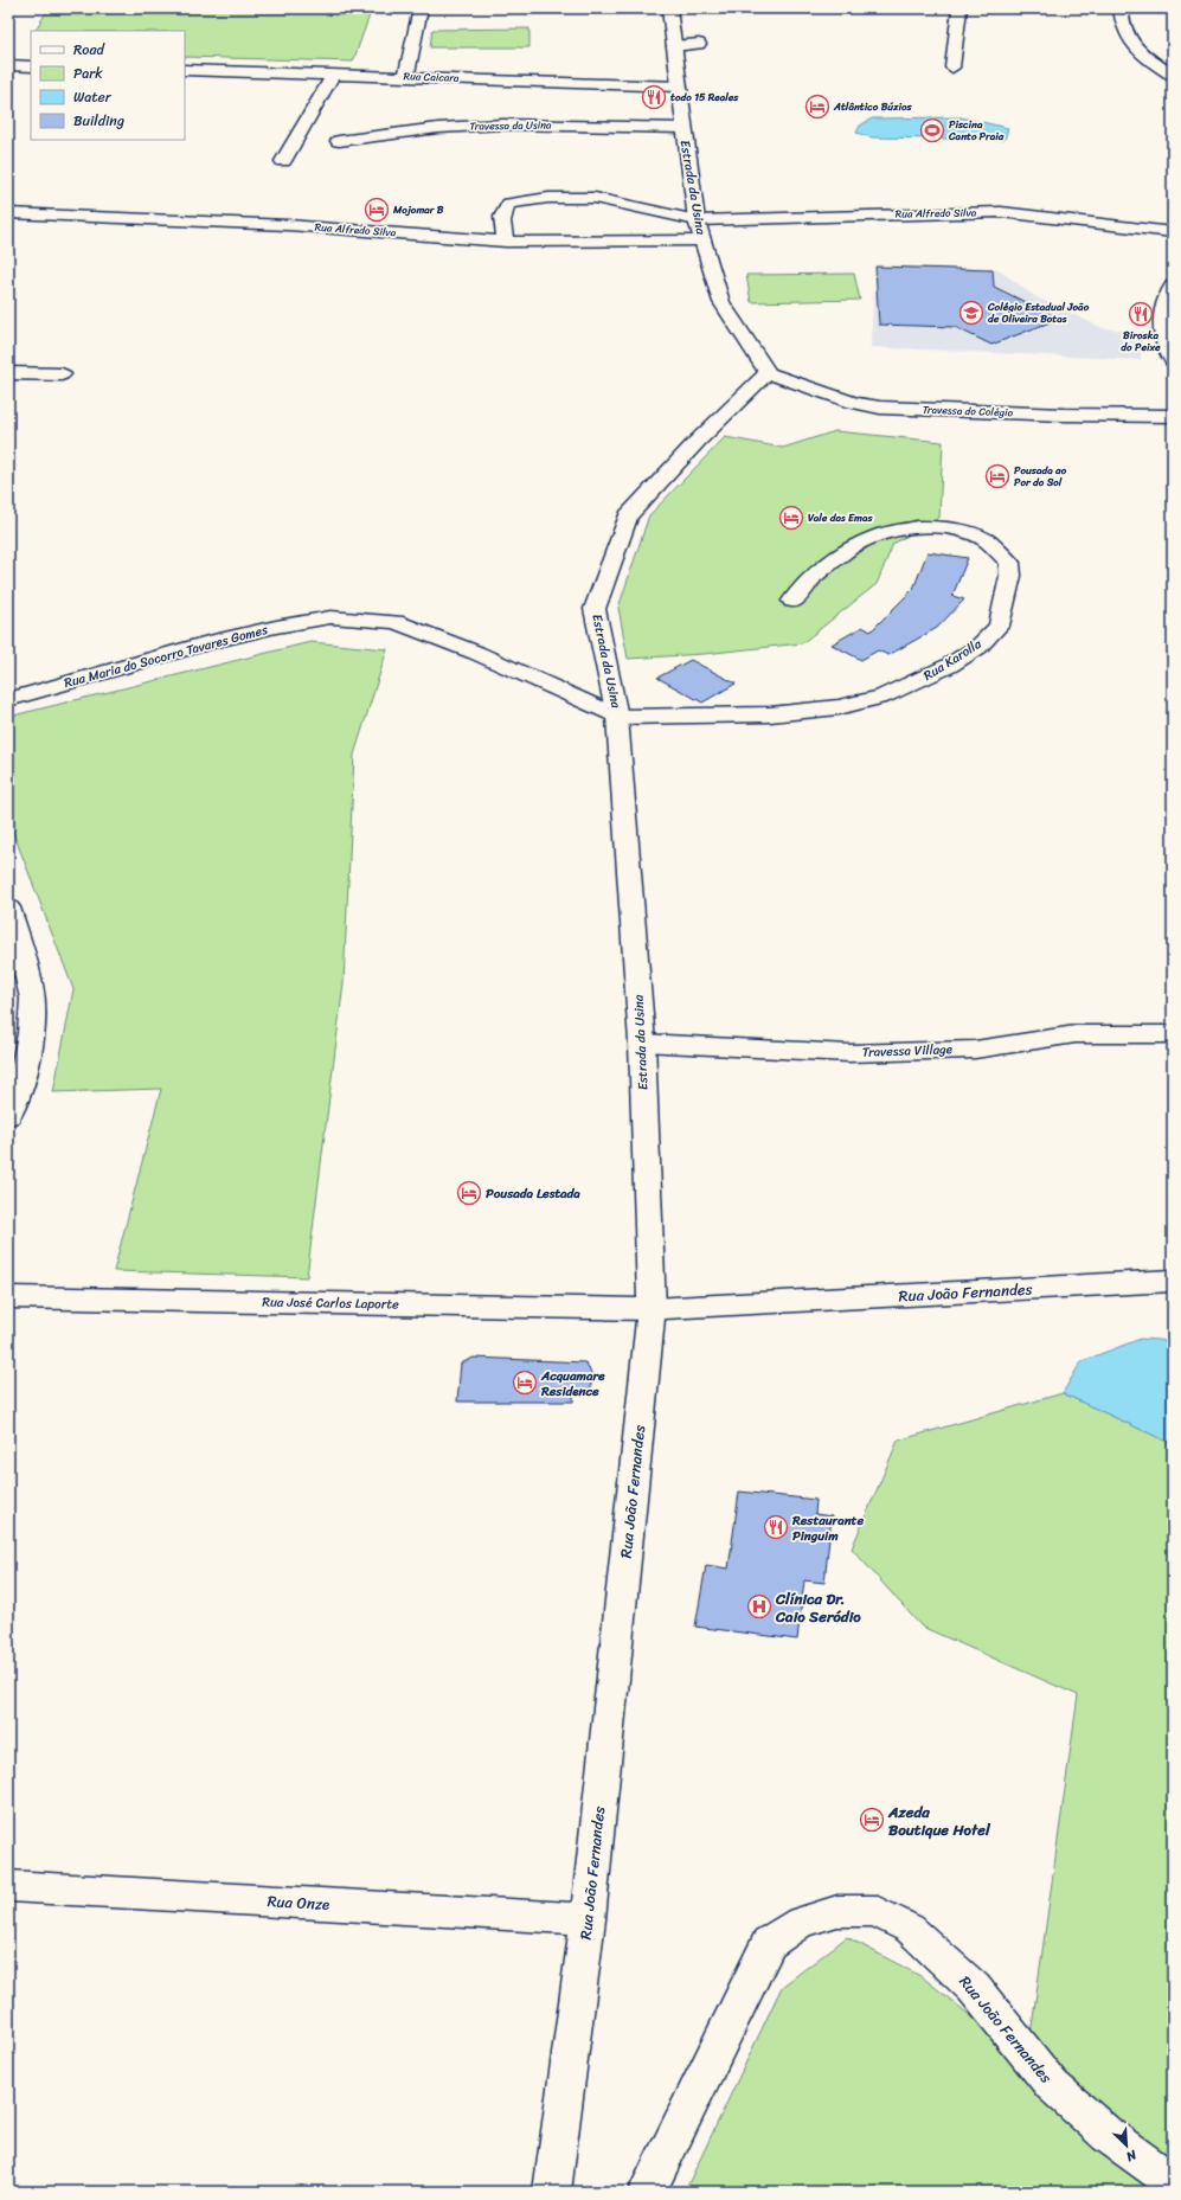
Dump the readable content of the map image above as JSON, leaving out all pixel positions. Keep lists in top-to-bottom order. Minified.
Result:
{"streets":{"street":["Rua Caicara","Travessa da Usina","Estrada da Usina","Rua Alfredo Silva","Travessa do Colégio","Rua Maria do Socorro Tavares Gomes","Rua Karolla","Travessa Village","Rua João Fernandes","Rua José Carlos Laporte","Rua Onze"]},"crossings":[["Rua Caicara","Estrada da Usina"],["Travessa da Usina","Estrada da Usina"],["Estrada da Usina","Rua Alfredo Silva"],["Estrada da Usina","Travessa do Colégio"],["Estrada da Usina","Rua Maria do Socorro Tavares Gomes"],["Estrada da Usina","Rua Karolla"],["Estrada da Usina","Travessa Village"],["Estrada da Usina","Rua João Fernandes"],["Estrada da Usina","Rua José Carlos Laporte"],["Rua Maria do Socorro Tavares Gomes","Rua Karolla"],["Rua João Fernandes","Rua José Carlos Laporte"],["Rua João Fernandes","Rua Onze"]],"places":{"restaurant":["todo 15 Reales","Biroska do Peixe","Restaurante Pinguim"],"hotel":["Atlântico Búzios","Mojomar B","Pousada ao Por do Sol","Vale das Emas","Pousada Lestada","Acquamare Residence","Azeda Boutique Hotel"],"sports":["Piscina Canto Praia"],"school or university":["Colégio Estadual João de Oliveira Botas"],"hospital":["Clínica Dr. Caio Seródio"]},"legend":["Road","Park","Water","Building"],"north":"bottom right"}
